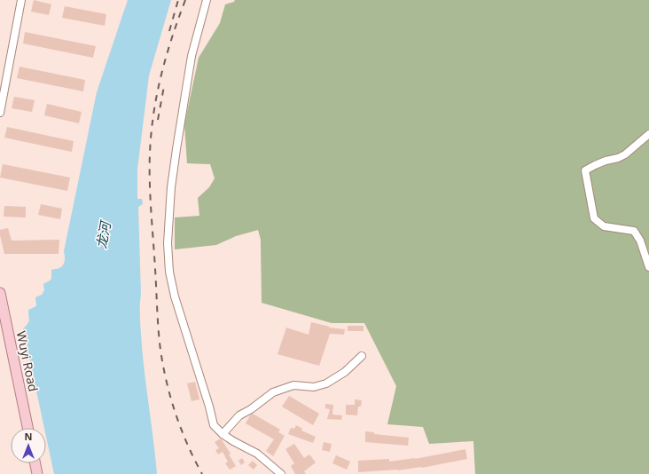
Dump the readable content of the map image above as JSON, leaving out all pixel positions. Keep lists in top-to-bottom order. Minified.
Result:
{"streets":{"main road":["Wuyi Road"]},"water":["龙河"],"north":"top"}
